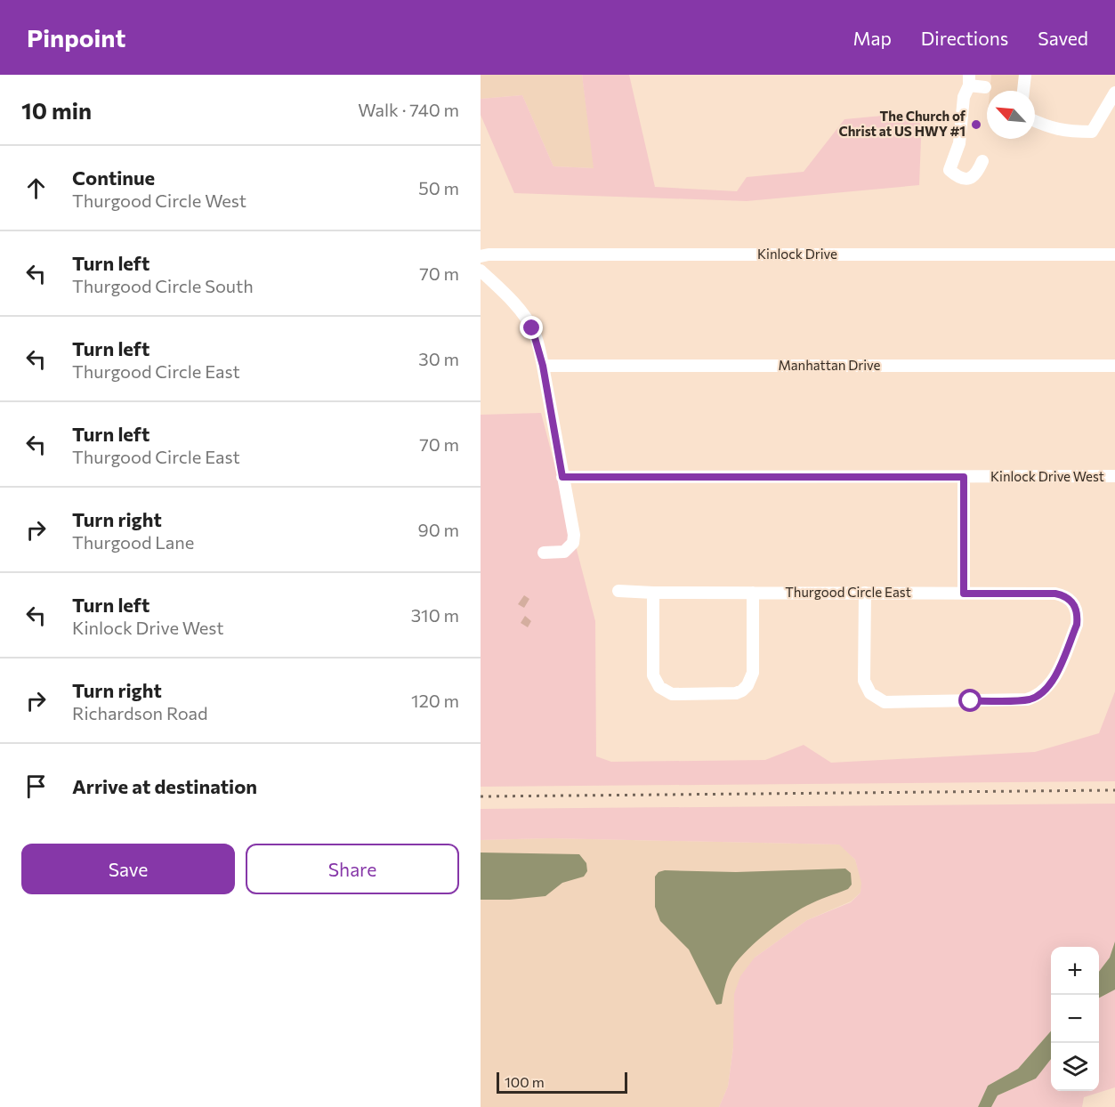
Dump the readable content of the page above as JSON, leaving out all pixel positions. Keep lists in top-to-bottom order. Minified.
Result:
{"streets":{"street":["Kinlock Drive","Manhattan Drive","Kinlock Drive West","Thurgood Circle East"]},"places":["The Church of Christ at US HWY #1"],"scale_bar":"100 m","north":"top left","page":{"header":"Pinpoint","nav":["Map","Directions","Saved"],"heading":["10 min","Walk · 740 m"],"list":[["Continue","Thurgood Circle West","50 m"],["Turn left","Thurgood Circle South","70 m"],["Turn left","Thurgood Circle East","30 m"],["Turn left","Thurgood Circle East","70 m"],["Turn right","Thurgood Lane","90 m"],["Turn left","Kinlock Drive West","310 m"],["Turn right","Richardson Road","120 m"],"Arrive at destination"],"buttons":["Save","Share"],"map_buttons":["+","−"],"scale":"100 m"}}
